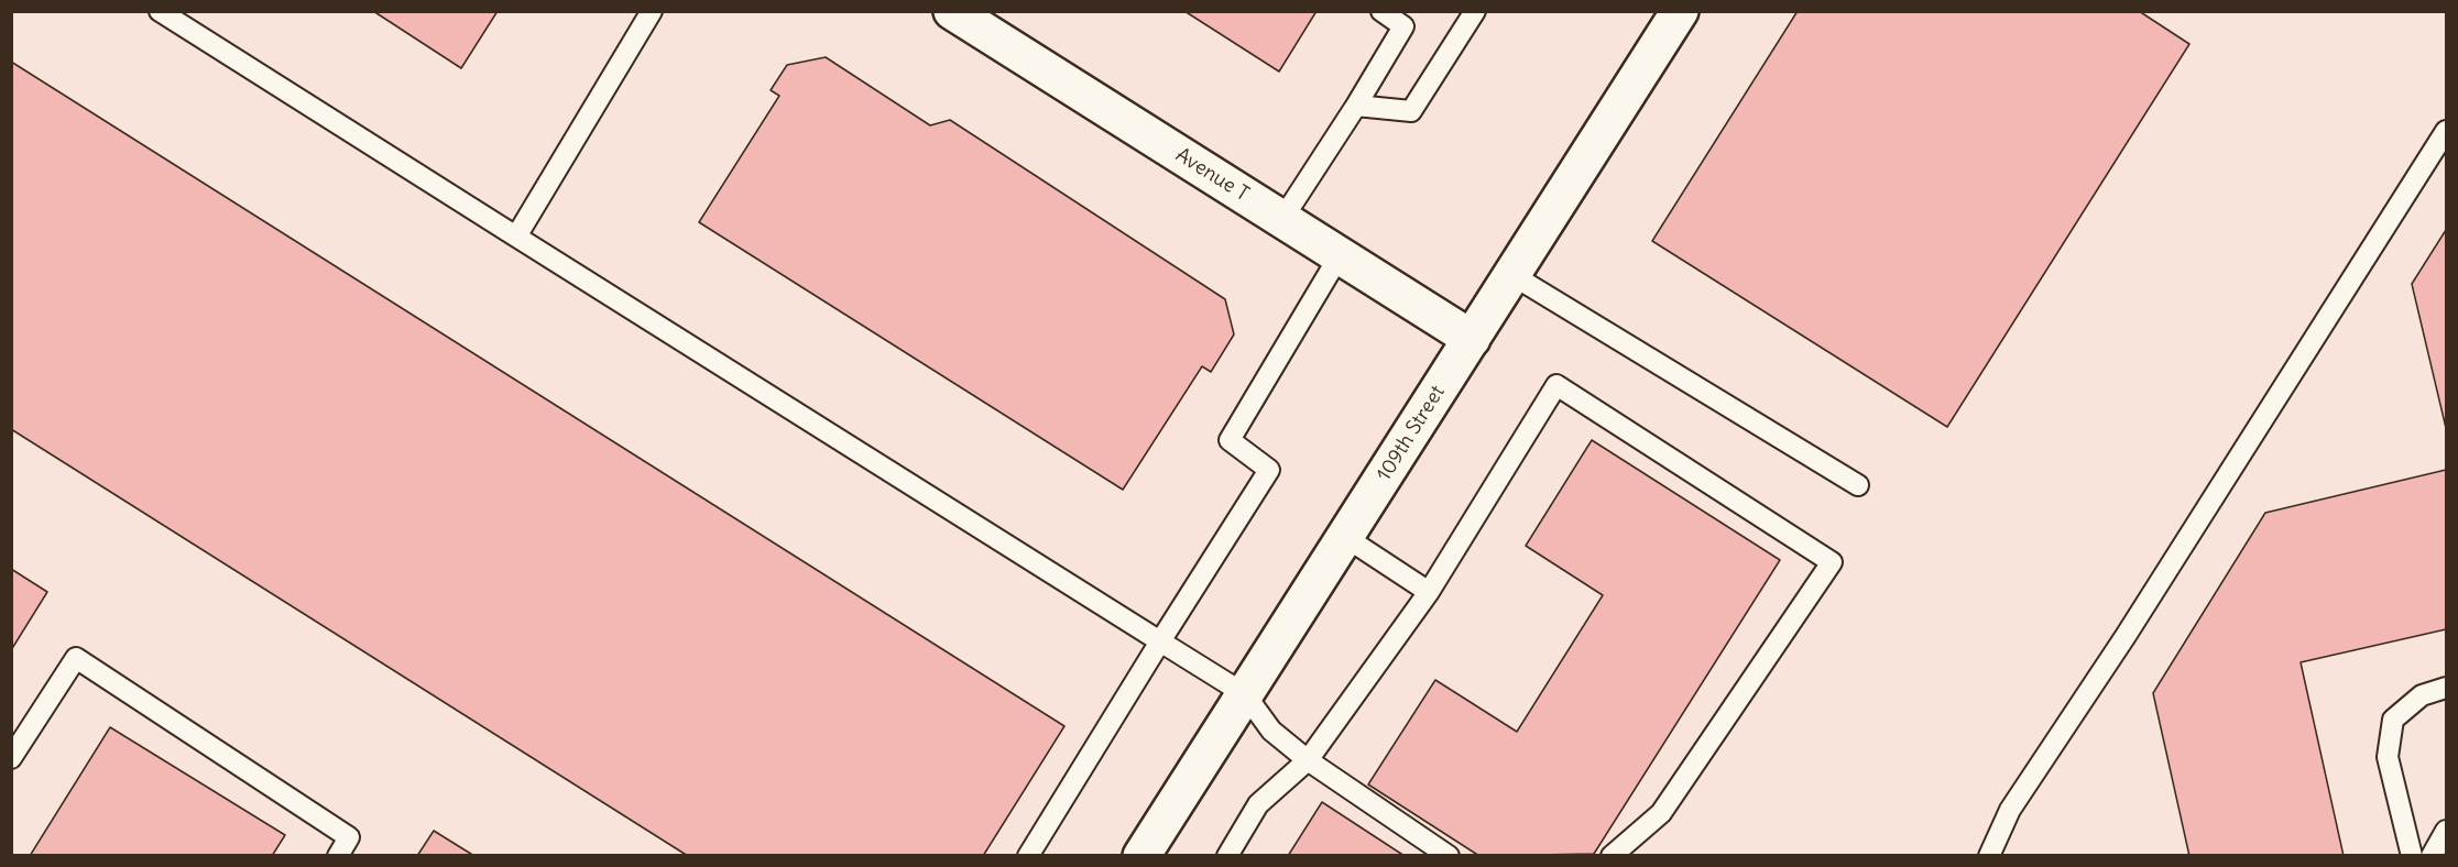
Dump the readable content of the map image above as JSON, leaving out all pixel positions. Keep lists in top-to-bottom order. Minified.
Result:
{"streets":{"street":["Avenue T","109th Street"]},"crossings":[["Avenue T","109th Street"]]}
